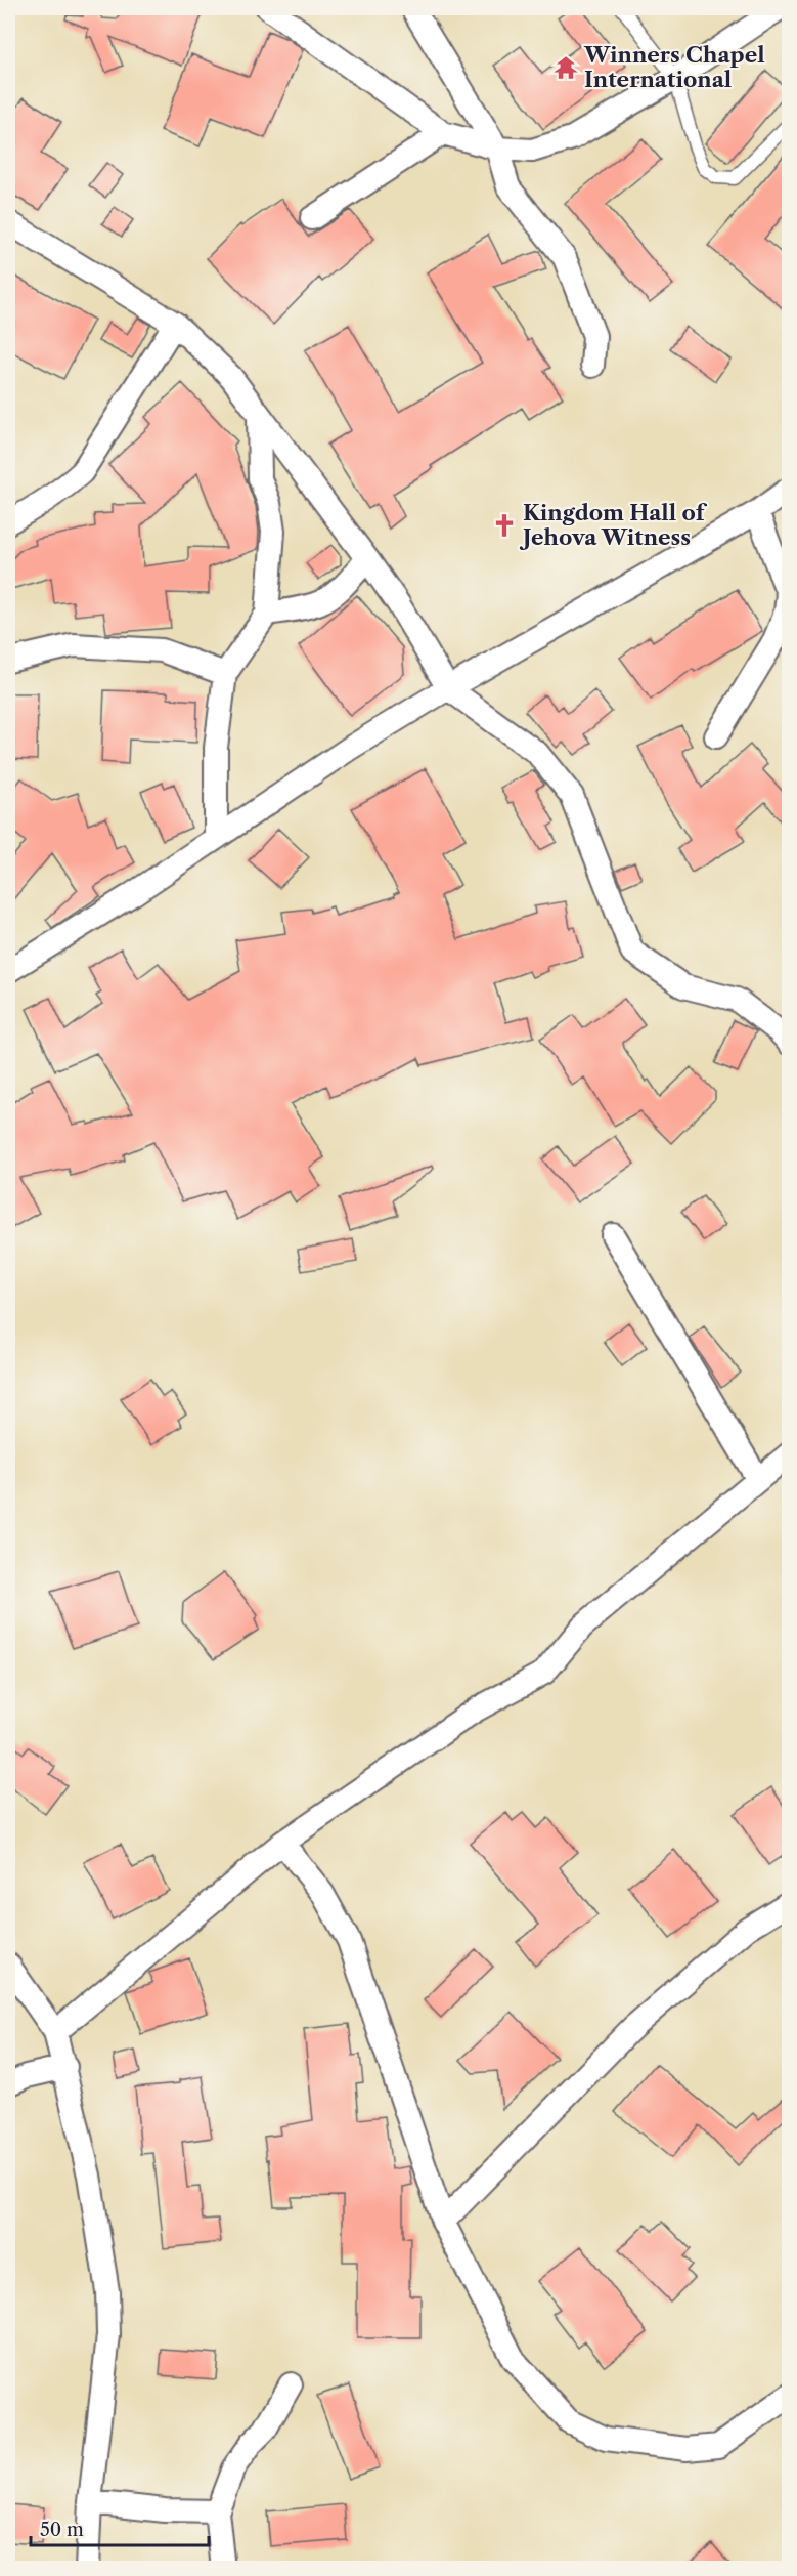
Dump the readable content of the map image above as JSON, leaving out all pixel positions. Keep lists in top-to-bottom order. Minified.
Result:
{"places":{"temple":["Winners Chapel International"],"church":["Kingdom Hall of Jehova Witness"]},"scale_bar":"50 m"}
